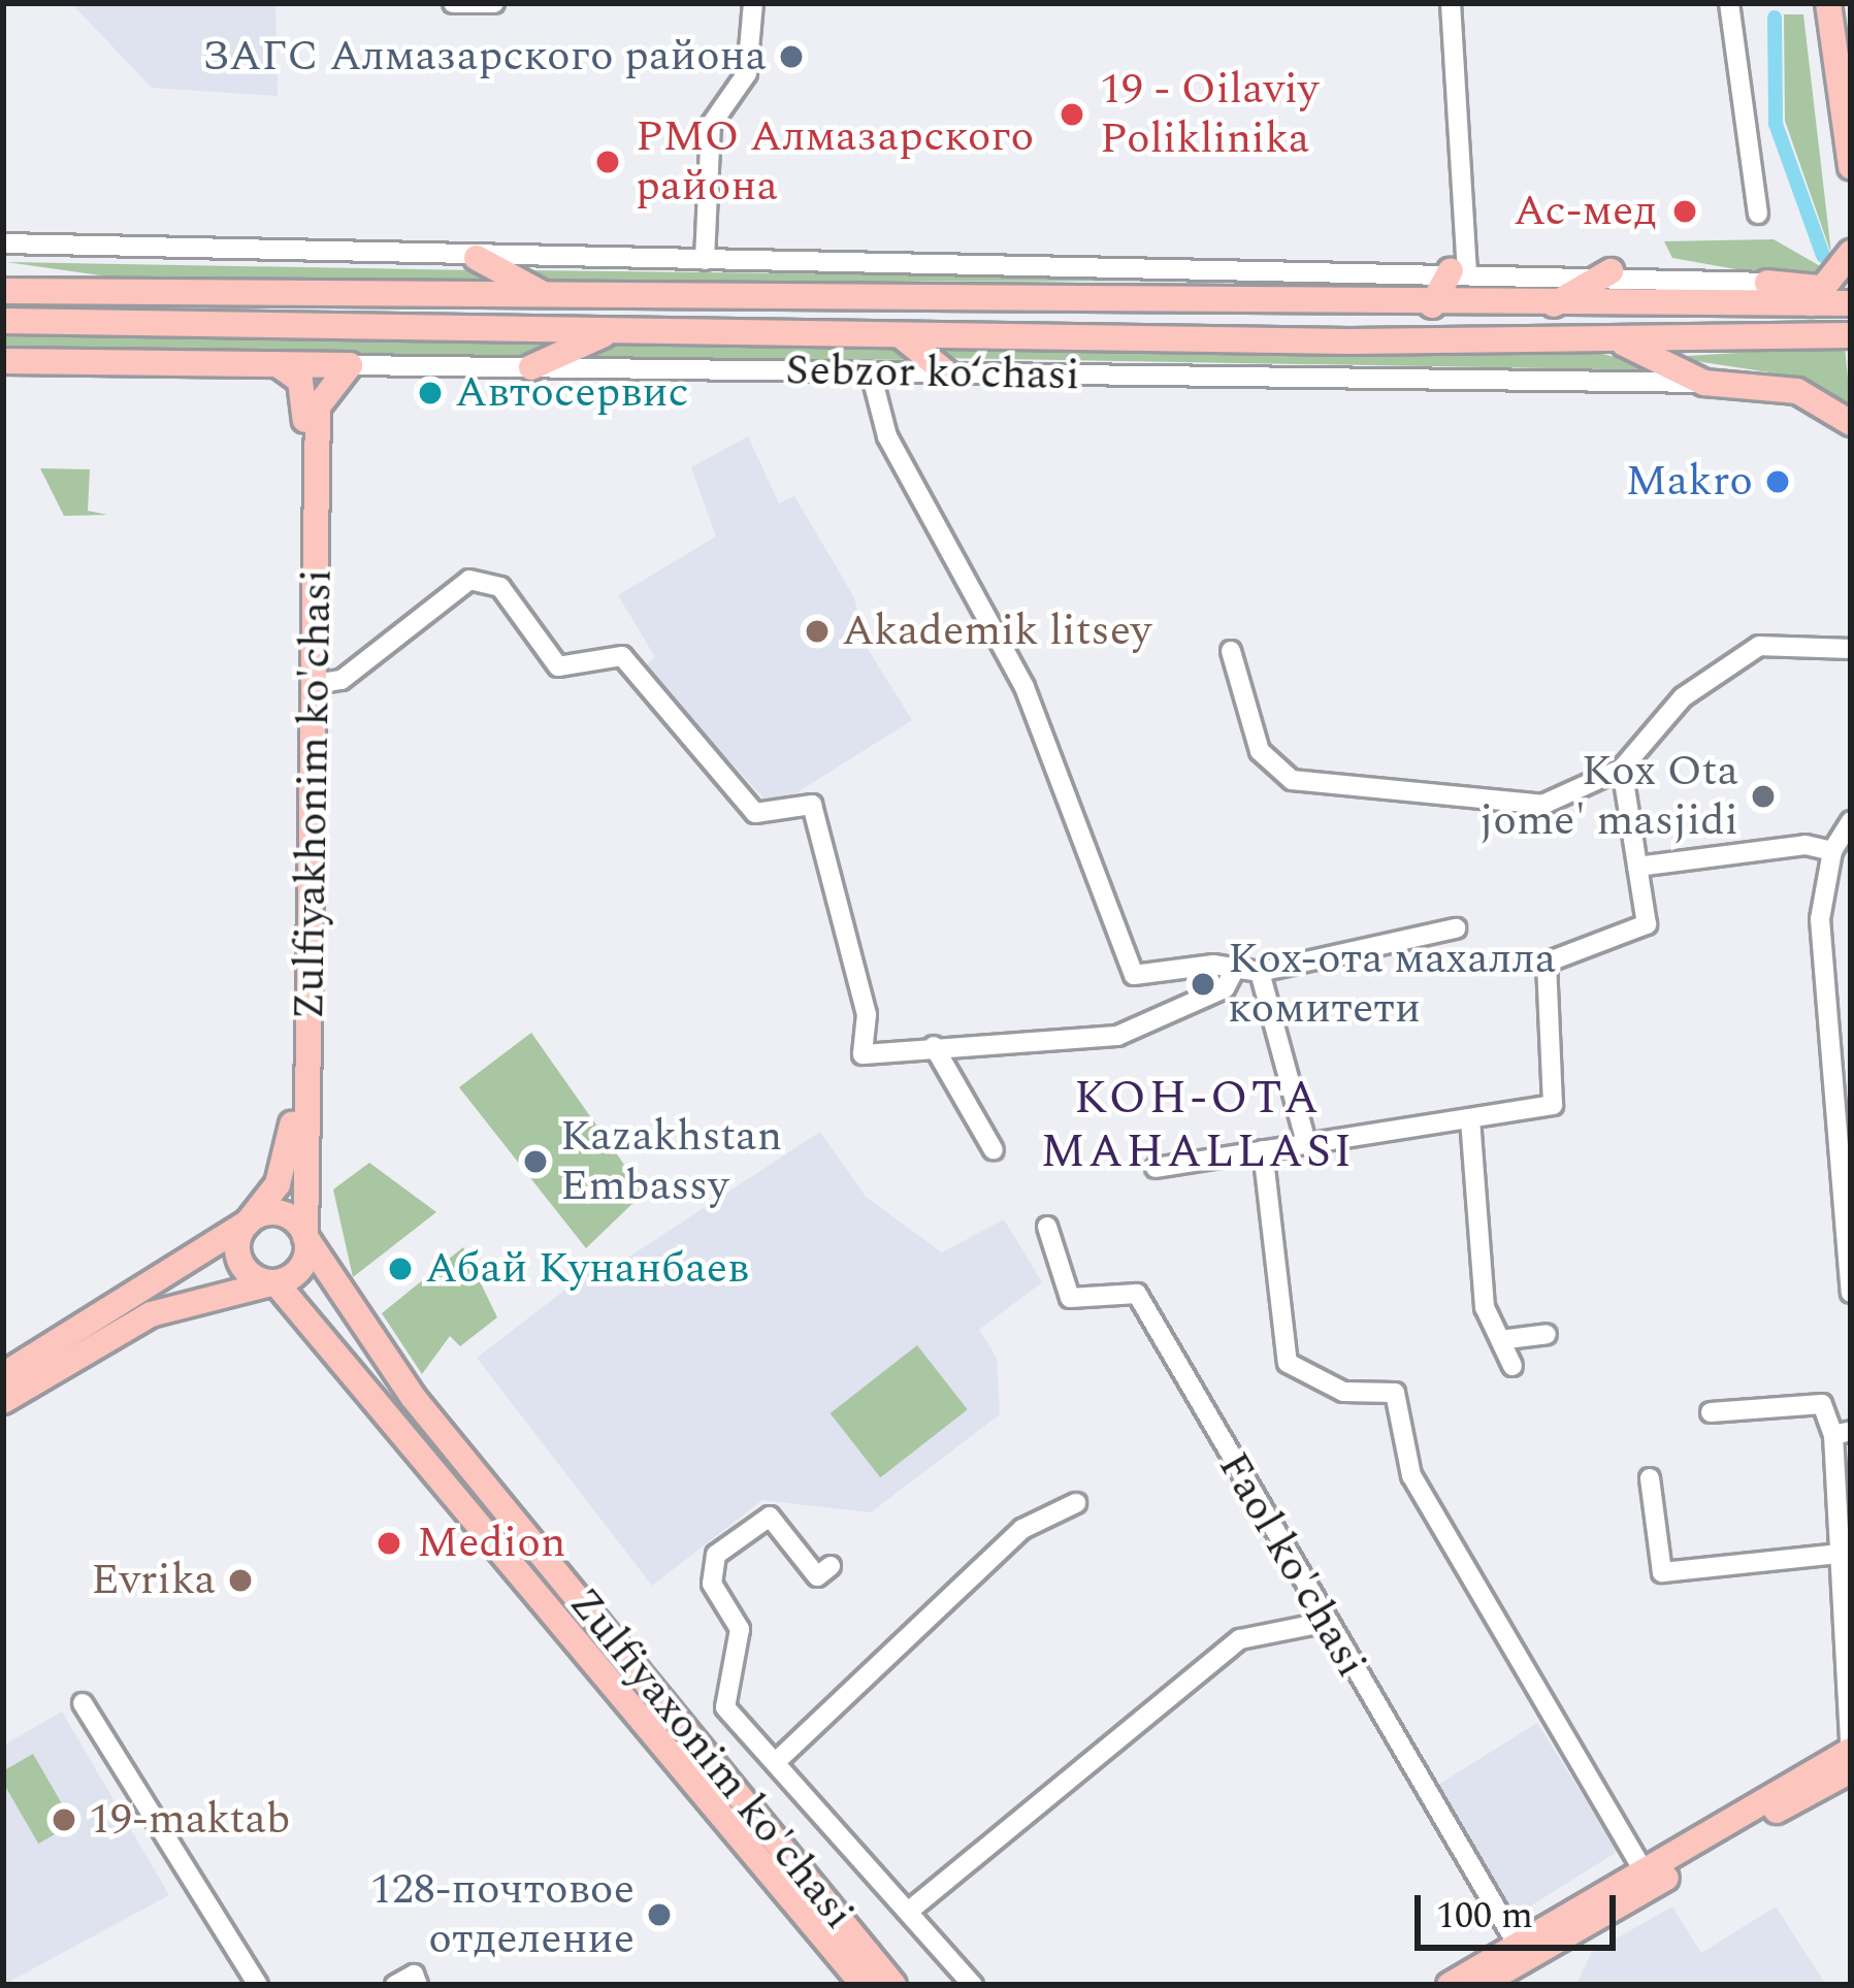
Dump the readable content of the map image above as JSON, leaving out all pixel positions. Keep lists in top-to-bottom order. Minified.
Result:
{"streets":{"main road":["Sebzor ko‘chasi","Zulfiyakhonim ko'chasi","Zulfiyaxonim ko'chasi"],"street":["Faol ko'chasi"]},"crossings":[["Sebzor ko‘chasi","Zulfiyakhonim ko'chasi"],["Zulfiyakhonim ko'chasi","Zulfiyaxonim ko'chasi"]],"districts":["KOH-OTA MAHALLASI"],"places":["ЗАГС Алмазарского района","19 - Oilaviy Poliklinika","РМО Алмазарского района","Ас-мед","Автосервис","Makro","Akademik litsey","Kox Ota jome' masjidi","Кох-ота махалла комитети","Kazakhstan Embassy","Абай Кунанбаев","Medion","Evrika","19-maktab","128-почтовое отделение"],"scale_bar":"100 m"}
